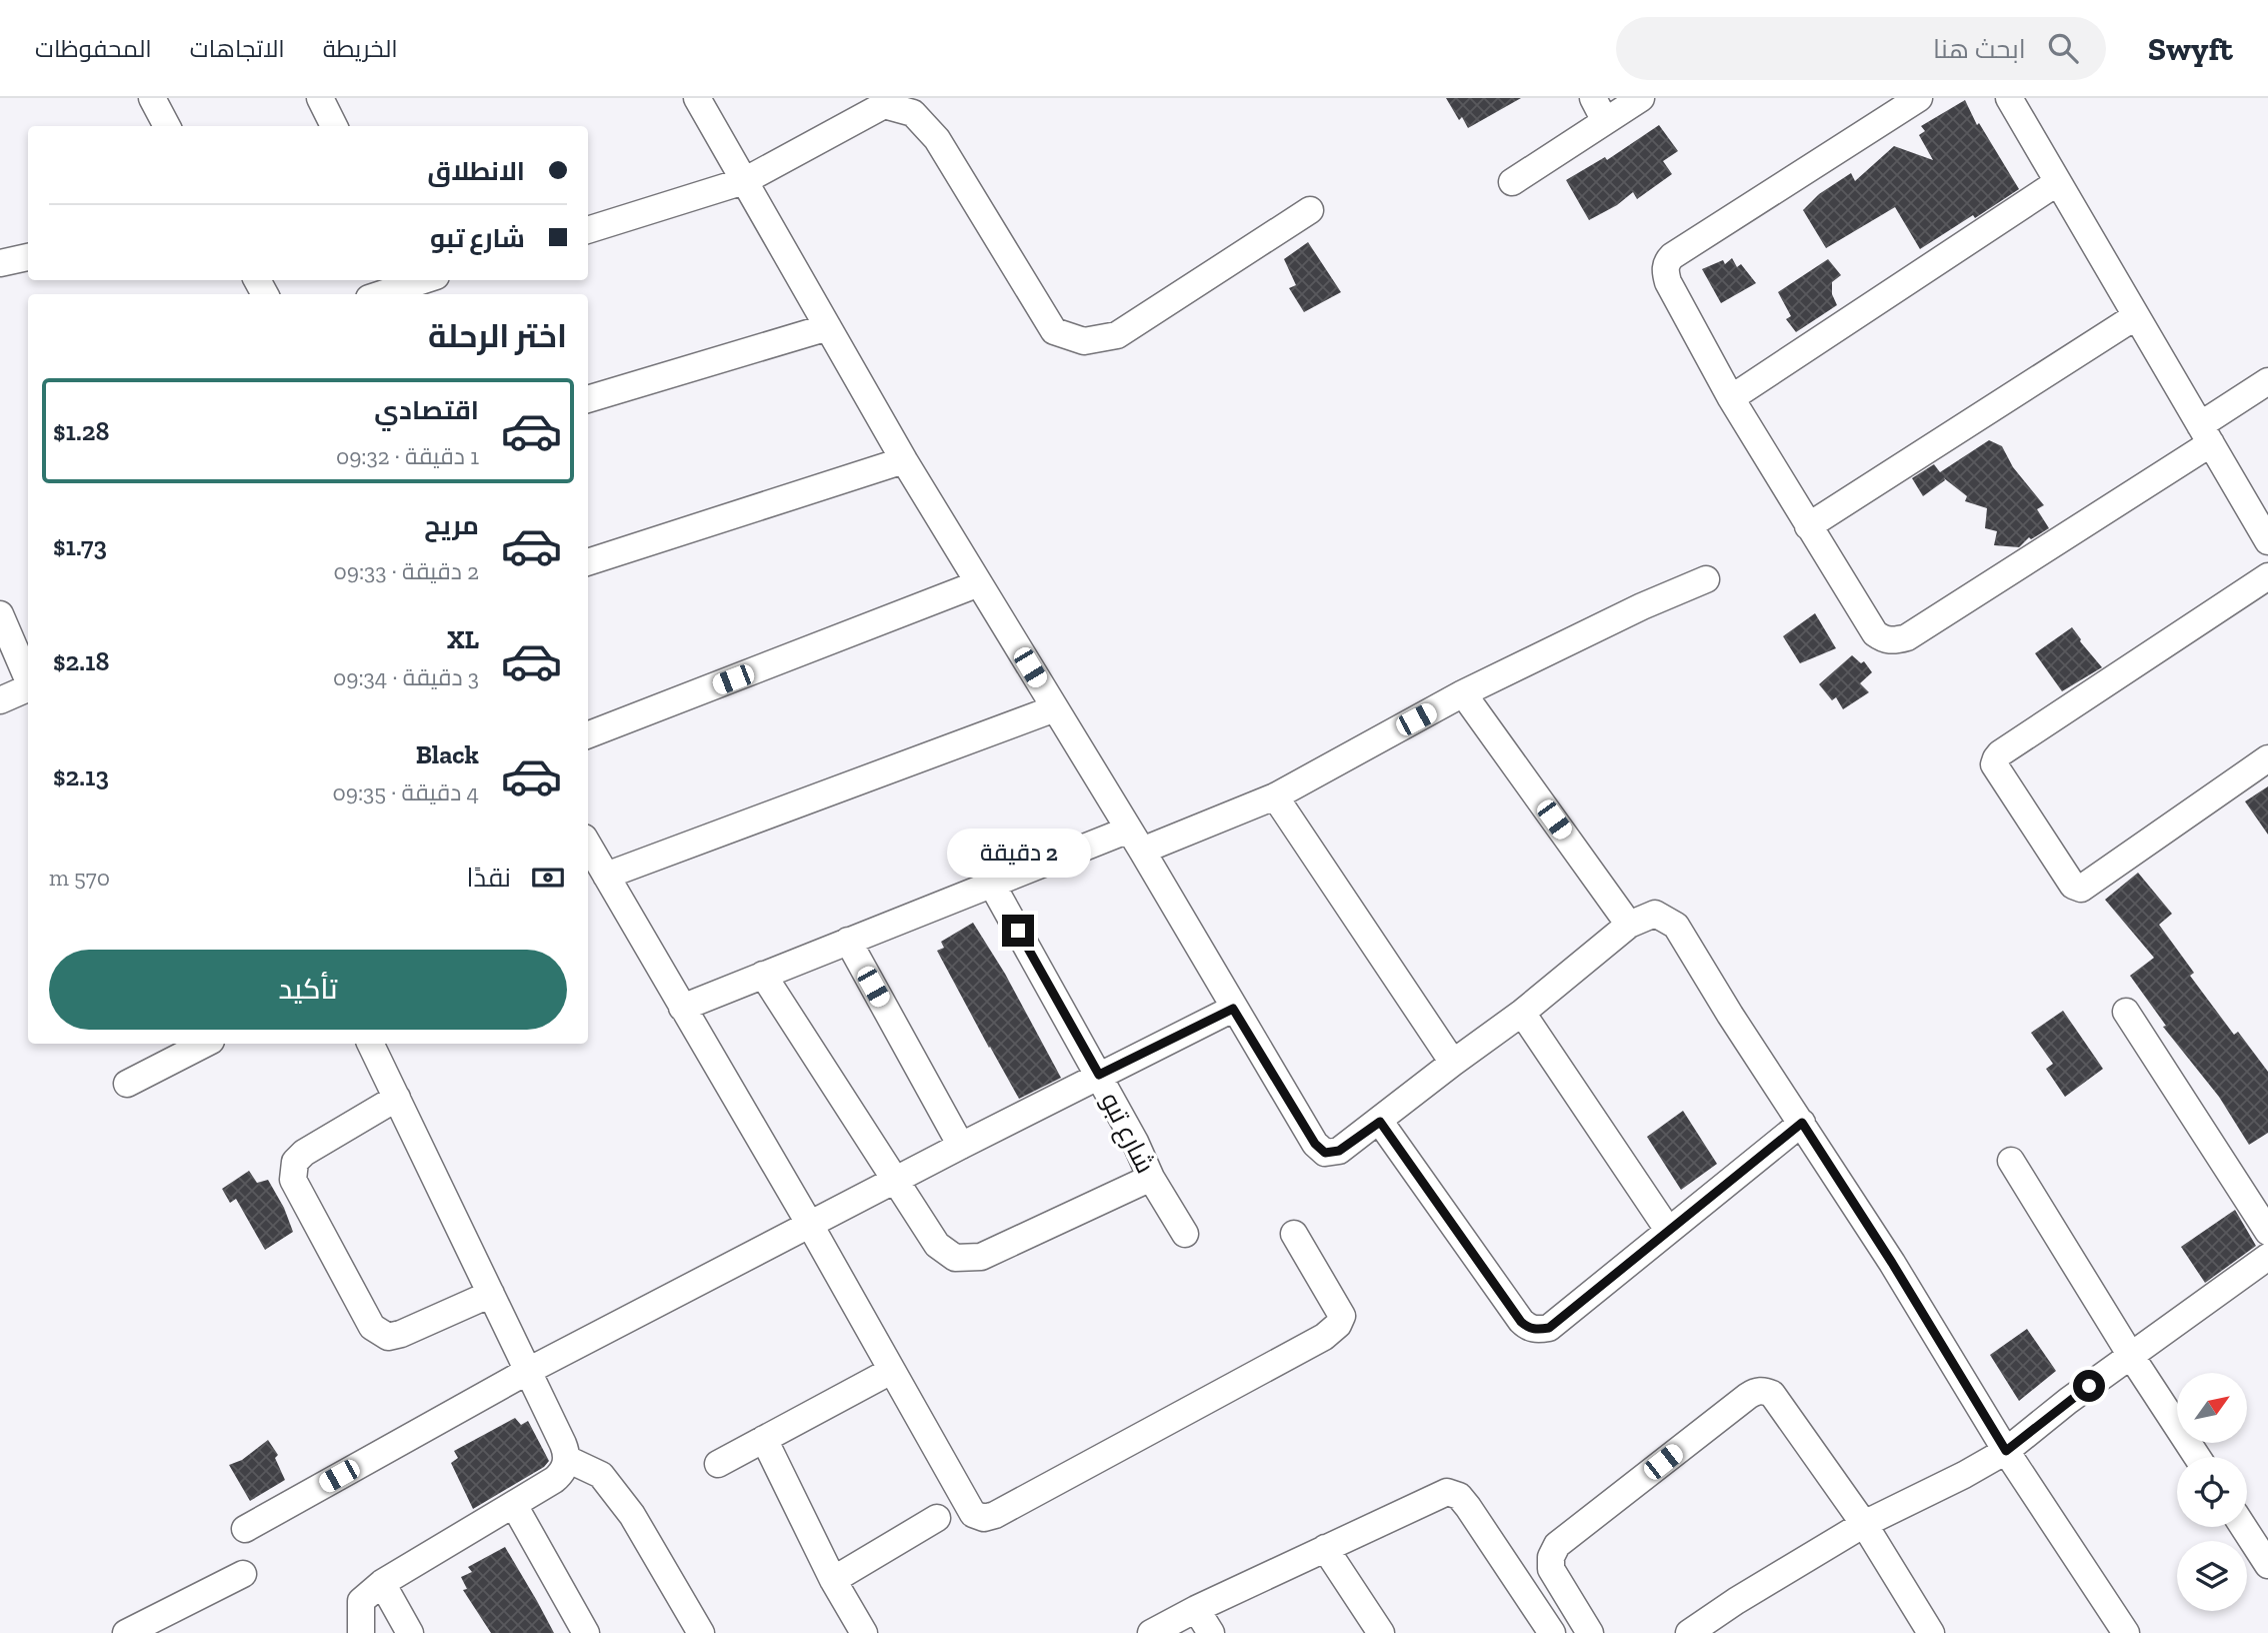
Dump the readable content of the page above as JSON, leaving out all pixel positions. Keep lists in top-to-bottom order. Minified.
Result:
{"streets":{"street":["شارع تبو"]},"north":"top right","page":{"header":"Swyft","search":"ابحث هنا","nav":["الخريطة","الاتجاهات","المحفوظات"],"banner":["الانطلاق","شارع تبو"],"heading":"اختر الرحلة","list":[{"name":"اقتصادي","note":"1 دقيقة · 09:32","value":"$1.28"},{"name":"مريح","note":"2 دقيقة · 09:33","value":"$1.73"},{"name":"XL","note":"3 دقيقة · 09:34","value":"$2.18"},{"name":"Black","note":"4 دقيقة · 09:35","value":"$2.13"}],"bubble":"2 دقيقة","pay":["نقدًا","570 m"],"buttons":"تأكيد"}}
